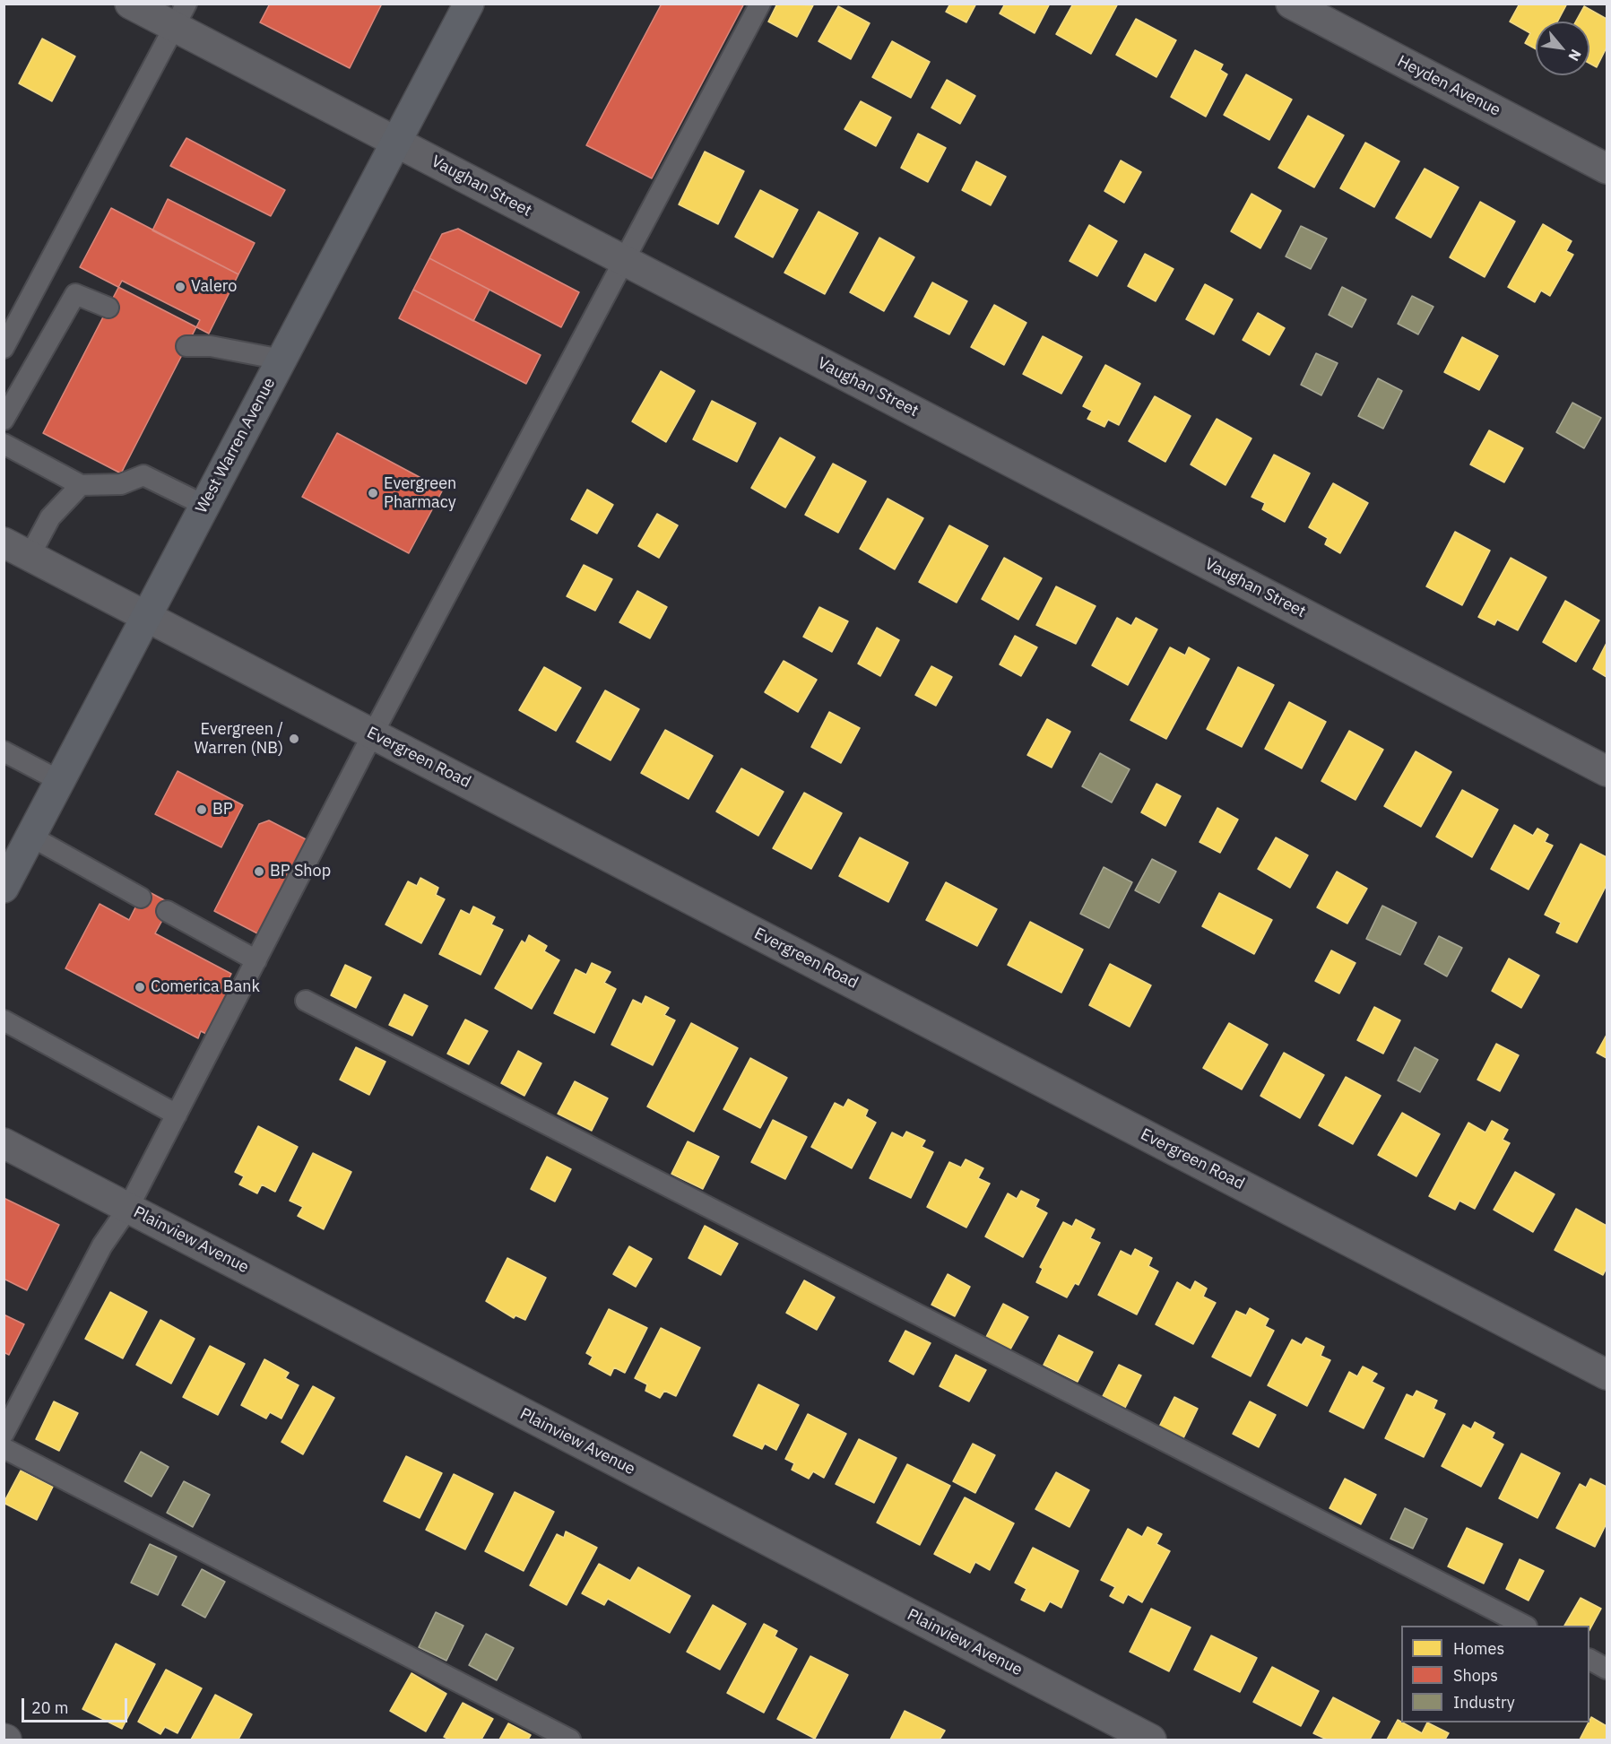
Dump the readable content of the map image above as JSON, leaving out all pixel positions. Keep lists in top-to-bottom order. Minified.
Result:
{"streets":{"main road":["West Warren Avenue"],"street":["Heyden Avenue","Vaughan Street","Evergreen Road","Plainview Avenue"]},"crossings":[["Vaughan Street","West Warren Avenue"],["West Warren Avenue","Evergreen Road"]],"places":["Valero","Evergreen Pharmacy","Evergreen / Warren (NB)","BP","BP Shop","Comerica Bank"],"legend":["Homes","Shops","Industry"],"scale_bar":"20 m","north":"bottom right"}
